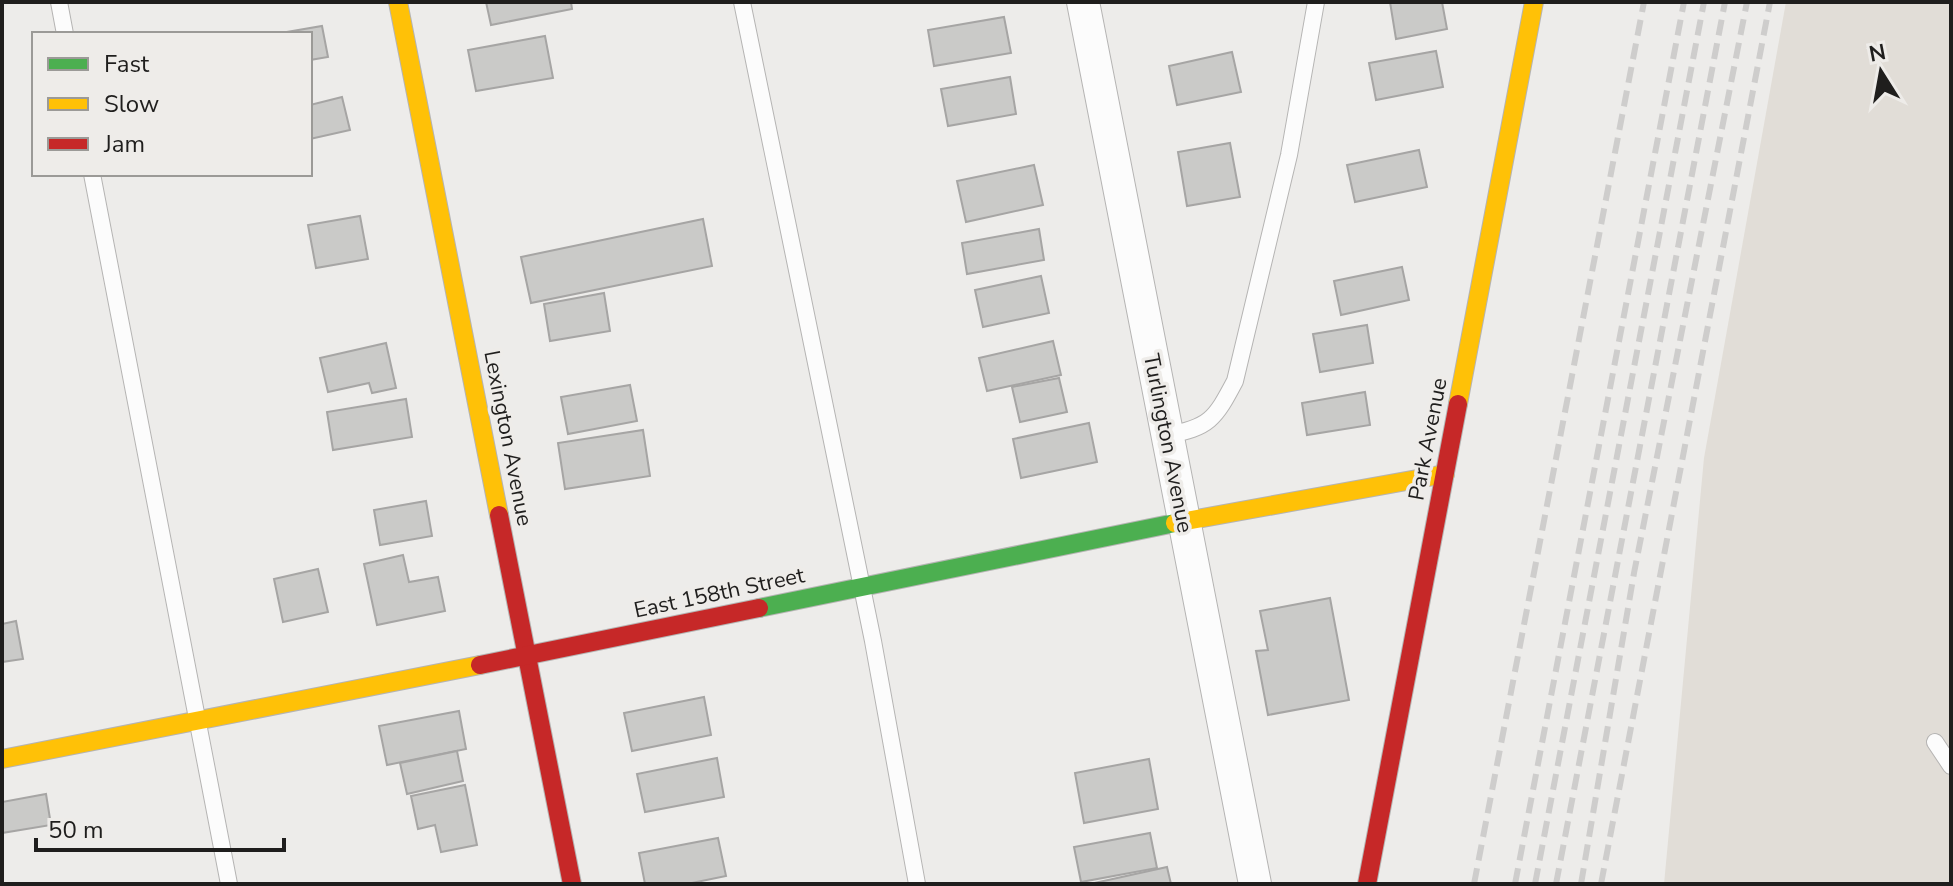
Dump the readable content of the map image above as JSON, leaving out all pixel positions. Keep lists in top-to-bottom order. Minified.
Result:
{"streets":{"street":["Lexington Avenue","Park Avenue","Turlington Avenue","East 158th Street"]},"crossings":[["Lexington Avenue","East 158th Street"],["Park Avenue","East 158th Street"],["Turlington Avenue","East 158th Street"]],"legend":["Fast","Slow","Jam"],"scale_bar":"50 m","north":"top"}
